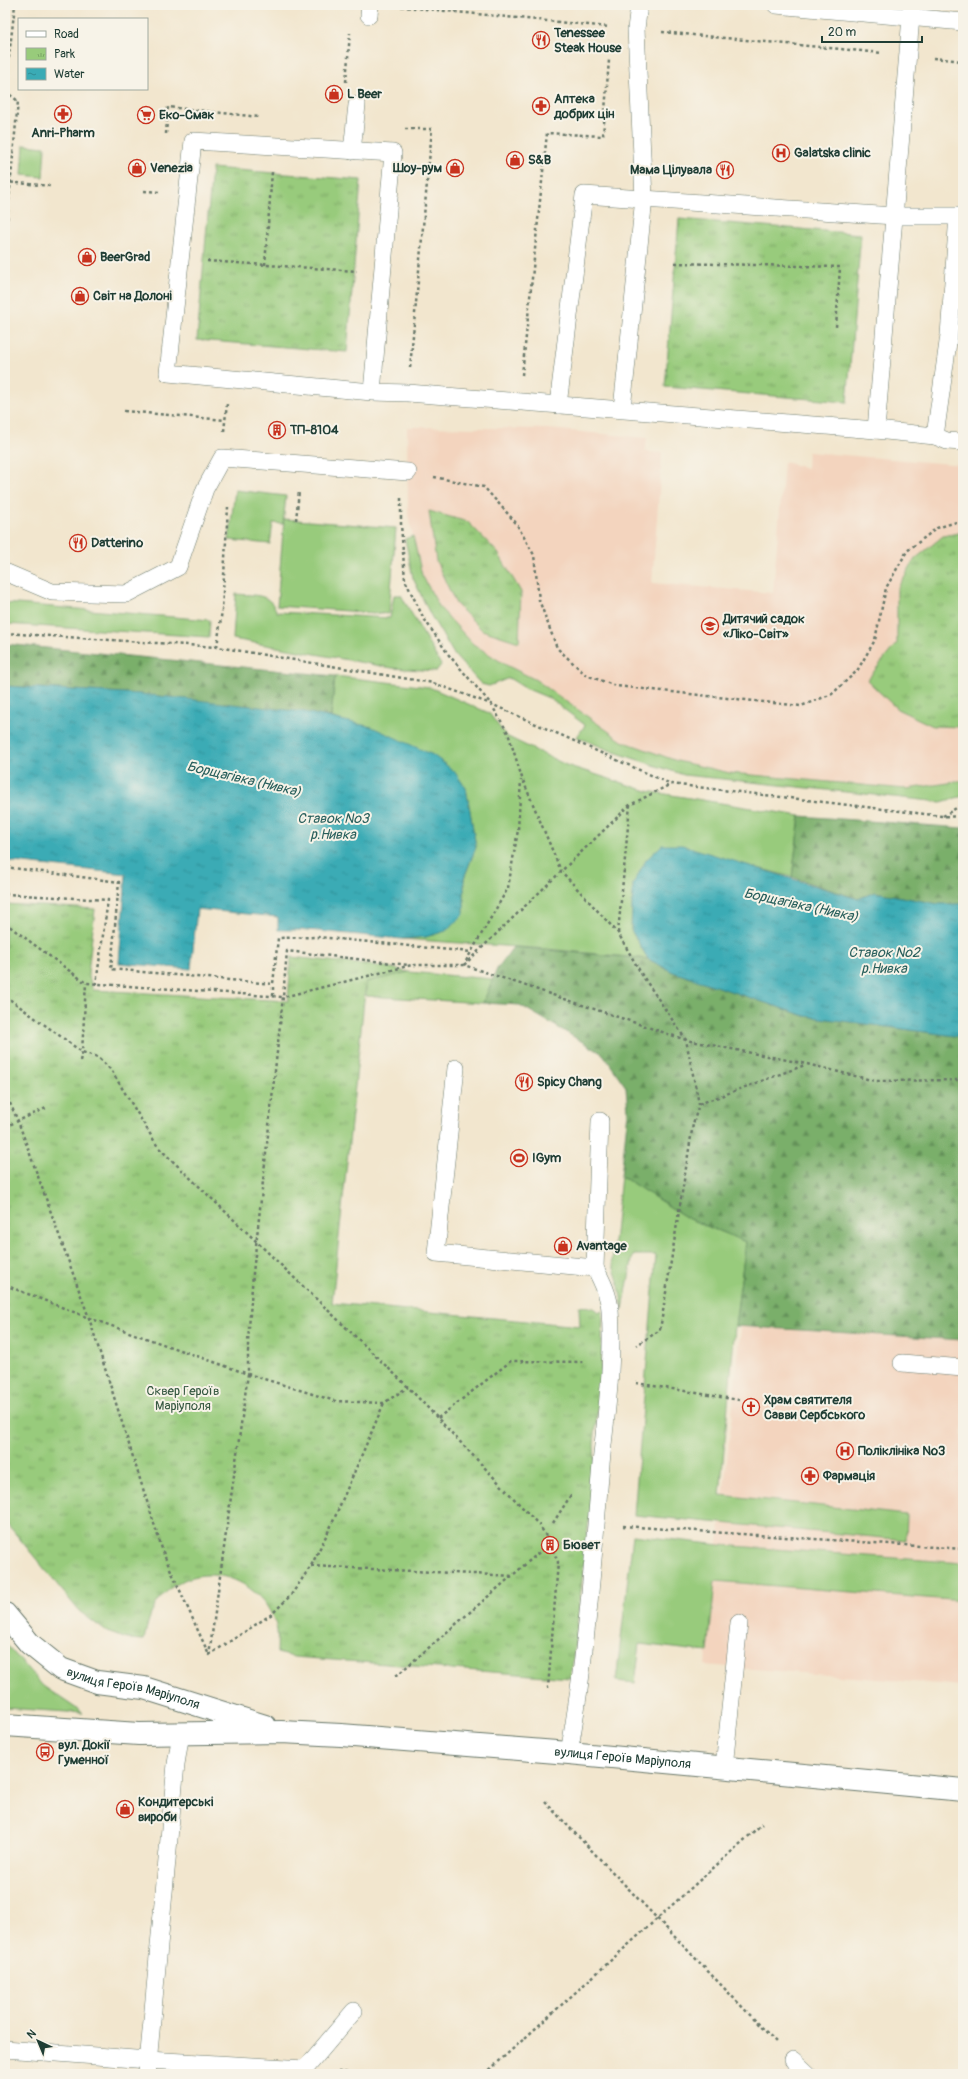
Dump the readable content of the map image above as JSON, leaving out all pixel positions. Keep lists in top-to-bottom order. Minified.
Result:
{"streets":{"street":["вулиця Героїв Маріуполя"]},"water":["Борщагівка (Нивка)","Ставок №3 р.Нивка","Ставок №2 р.Нивка"],"parks":["Сквер Героїв Маріуполя"],"places":{"restaurant":["Tenessee Steak House","Мама Цілувала","Datterino","Spicy Chang"],"shop":["L Beer","S&B","Venezia","Шоу-рум","BeerGrad","Світ на Долоні","Avantage","Кондитерські вироби"],"pharmacy":["Аптека добрих цін","Anri-Pharm","Фармація"],"supermarket":["Еко-Смак"],"hospital":["Galatska clinic","Поліклініка №3"],"building":["ТП-8104","Бювет"],"school or university":["Дитячий садок «Ліко-Світ»"],"sports":["IGym"],"church":["Храм святителя Савви Сербського"],"bus stop":["вул. Докії Гуменної"]},"legend":["Road","Park","Water"],"scale_bar":"20 m","north":"top left"}
